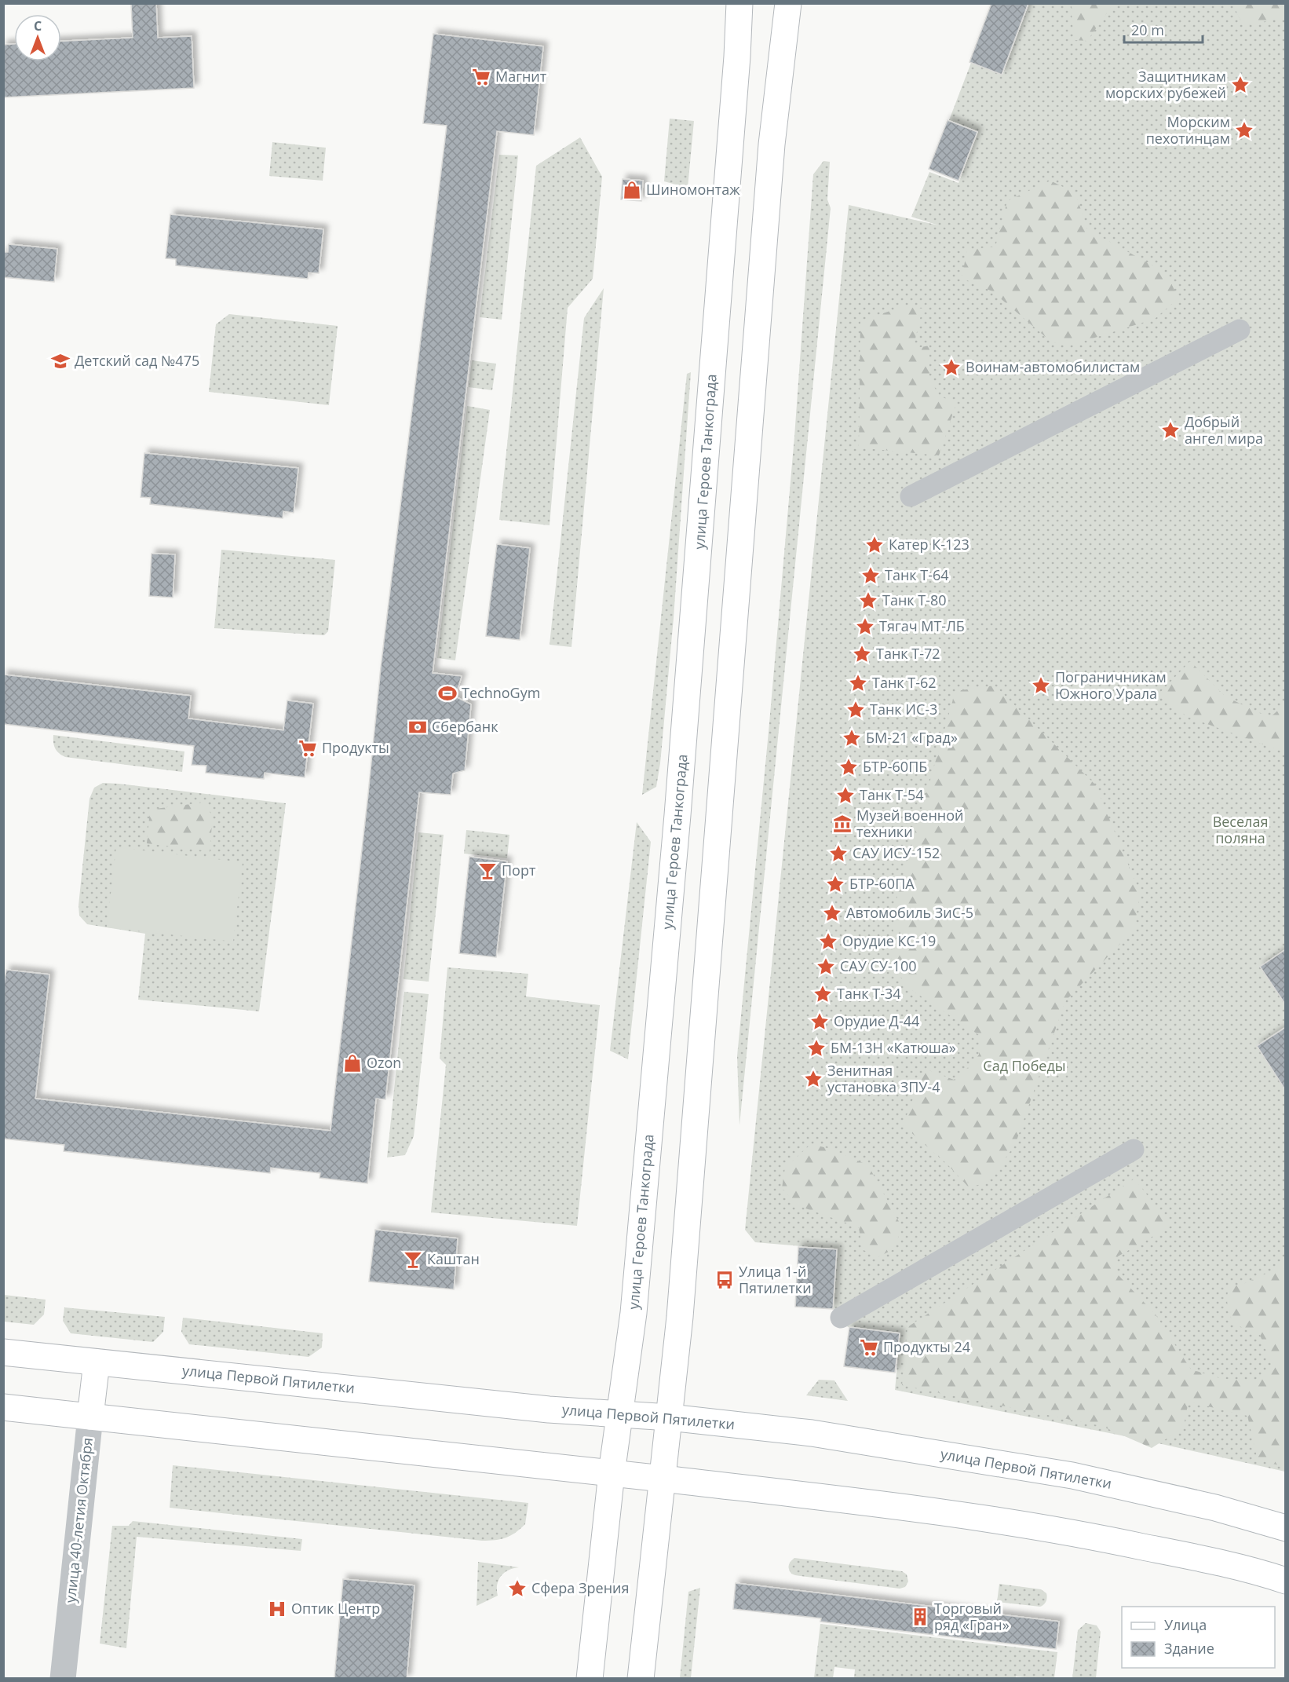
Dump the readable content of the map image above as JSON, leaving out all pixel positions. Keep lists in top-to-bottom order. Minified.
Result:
{"streets":{"main road":["улица Героев Танкограда","улица Первой Пятилетки","улица 40-летия Октября"]},"crossings":[["улица Героев Танкограда","улица Первой Пятилетки"],["улица Первой Пятилетки","улица 40-летия Октября"]],"parks":["Веселая поляна","Сад Победы"],"places":{"supermarket":["Магнит","Продукты","Продукты 24"],"place":["Защитникам морских рубежей","Морским пехотинцам","Воинам-автомобилистам","Добрый ангел мира","Катер К-123","Танк Т-64","Танк Т-80","Тягач МТ-ЛБ","Танк Т-72","Танк Т-62","Пограничникам Южного Урала","Танк ИС-3","БМ-21 «Град»","БТР-60ПБ","Танк Т-54","САУ ИСУ-152","БТР-60ПА","Автомобиль ЗиС-5","Орудие КС-19","САУ СУ-100","Танк Т-34","Орудие Д-44","БМ-13Н «Катюша»","Зенитная установка ЗПУ-4","Сфера Зрения"],"shop":["Шиномонтаж","Ozon"],"school or university":["Детский сад №475"],"sports":["TechnoGym"],"bank":["Сбербанк"],"museum":["Музей военной техники"],"bar":["Порт","Каштан"],"bus stop":["Улица 1-й Пятилетки"],"hospital":["Оптик Центр"],"building":["Торговый ряд «Гран»"]},"legend":["Улица","Здание"],"scale_bar":"20 m","north":"top"}
